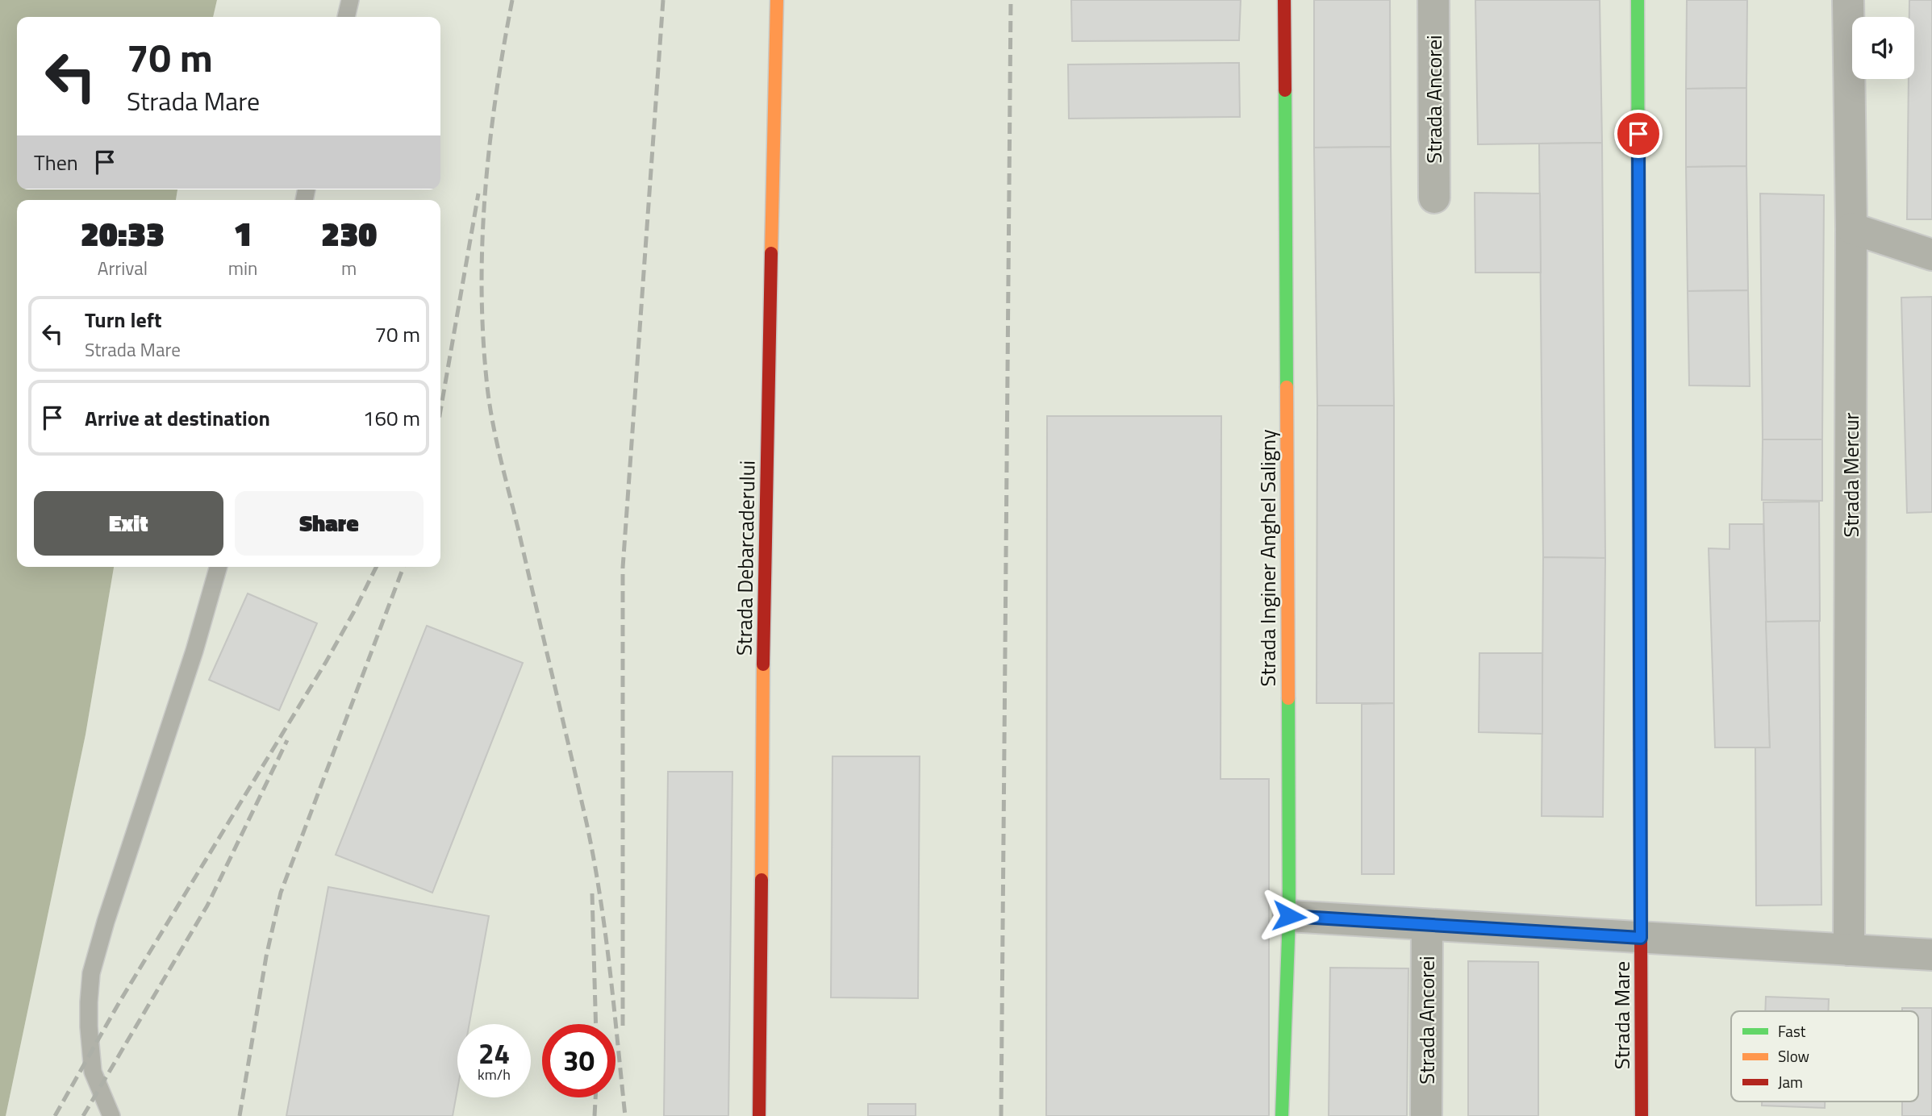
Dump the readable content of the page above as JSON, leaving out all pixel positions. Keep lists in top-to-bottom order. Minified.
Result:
{"streets":{"street":["Strada Ancorei","Strada Mercur","Strada Debarcaderului","Strada Inginer Anghel Saligny","Strada Mare"]},"legend":["Fast","Slow","Jam"],"page":{"turn":["70 m","Strada Mare"],"then":"Then","eta":["20:33","Arrival","1","min","230","m"],"list":[{"name":"Turn left","note":"Strada Mare","value":"70 m"},{"name":"Arrive at destination","value":"160 m"}],"buttons":["Exit","Share"],"speed":"24 km/h","limit":"30"}}
